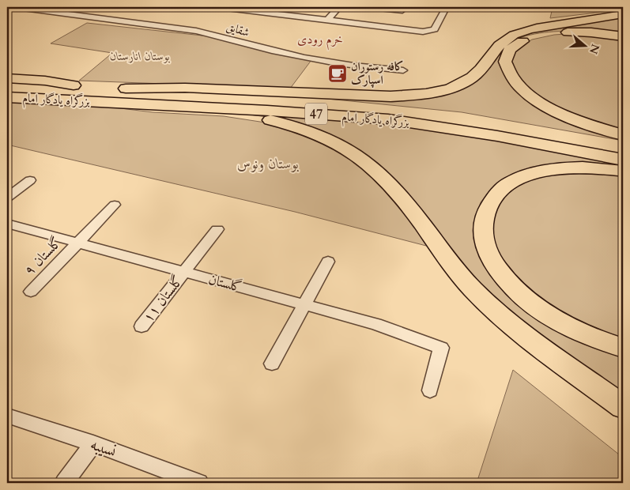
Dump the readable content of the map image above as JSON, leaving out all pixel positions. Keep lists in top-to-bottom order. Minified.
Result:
{"streets":{"highway":["بزرگراه یادگار امام","47"],"street":["شقایق","گلستان ۹","گلستان","گلستان ۱۱","نسیبه"]},"crossings":[["گلستان ۹","گلستان"],["گلستان","گلستان ۱۱"]],"districts":["خرم رودی"],"parks":["بوستان انارستان","بوستان ونوس"],"places":{"cafe":["کافه رستوران اسپارک"]},"north":"right"}
